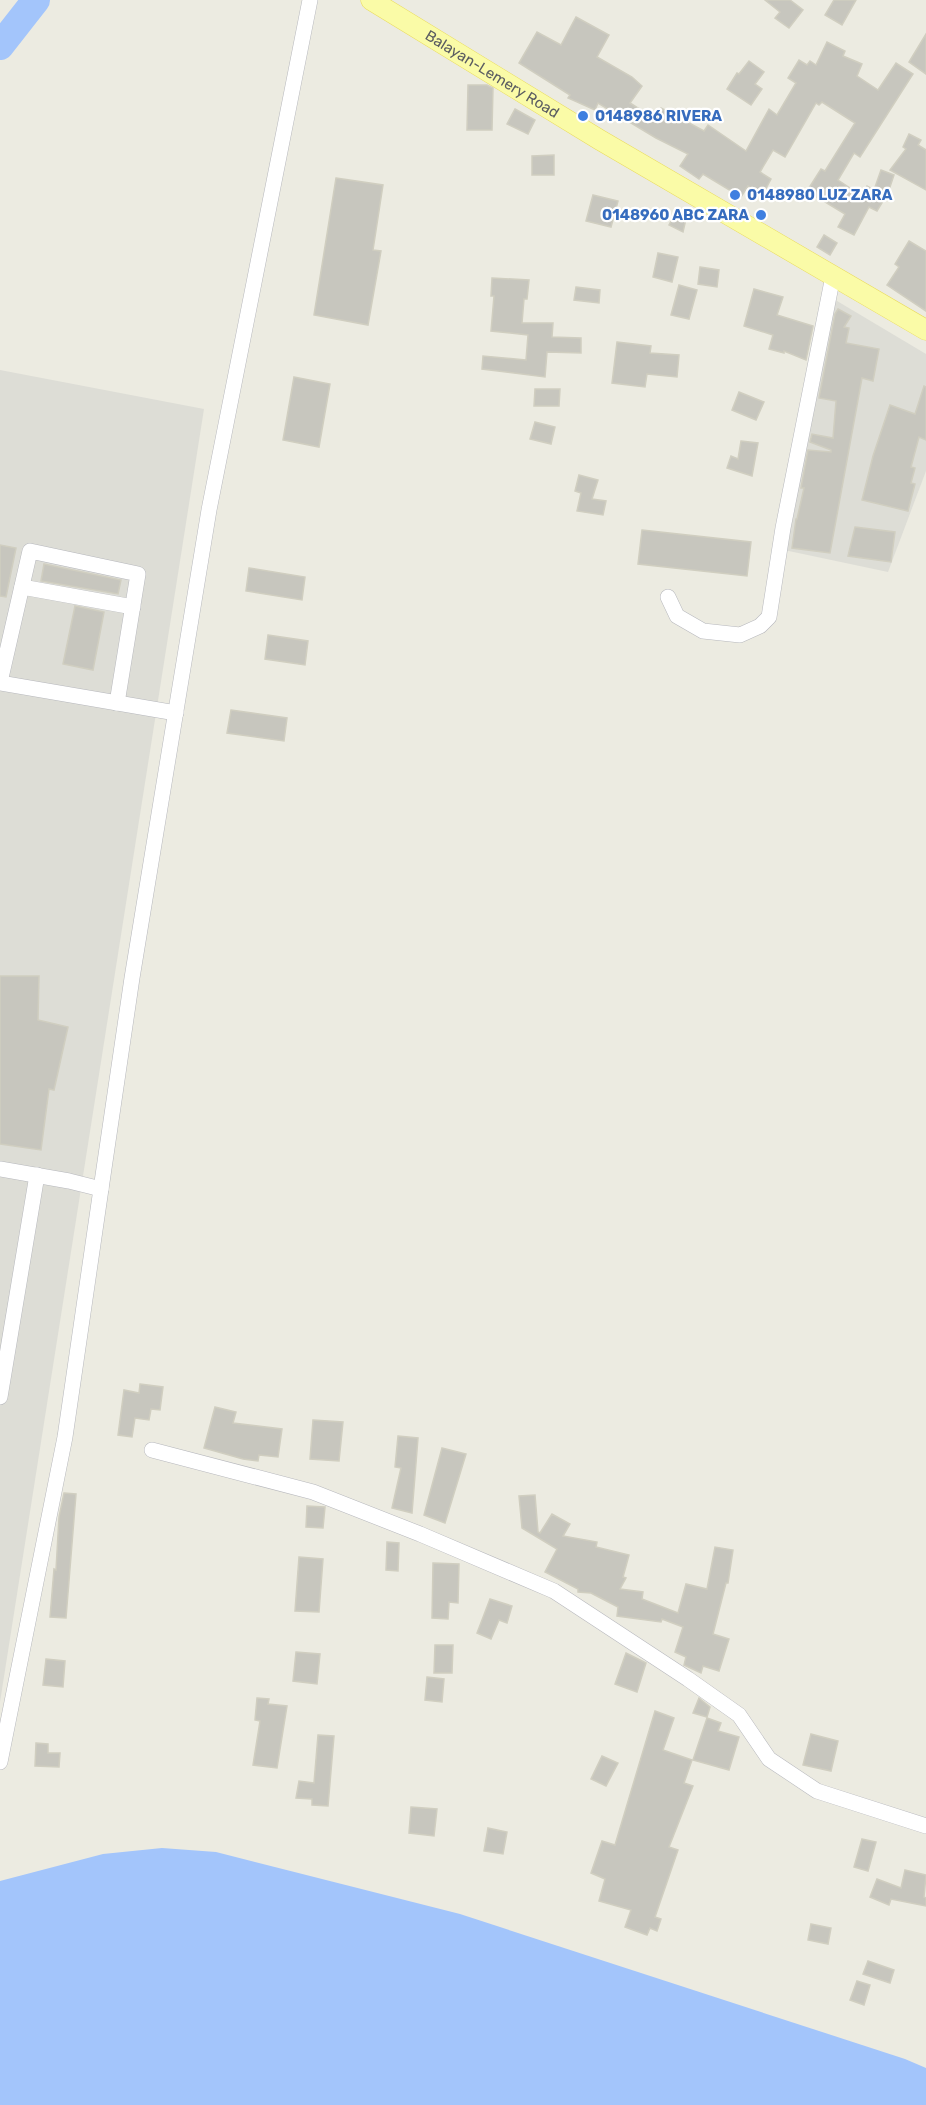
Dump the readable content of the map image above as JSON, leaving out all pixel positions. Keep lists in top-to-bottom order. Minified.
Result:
{"streets":{"main road":["Balayan-Lemery Road"]},"places":["0148986 RIVERA","0148980 LUZ ZARA","0148960 ABC ZARA"]}
